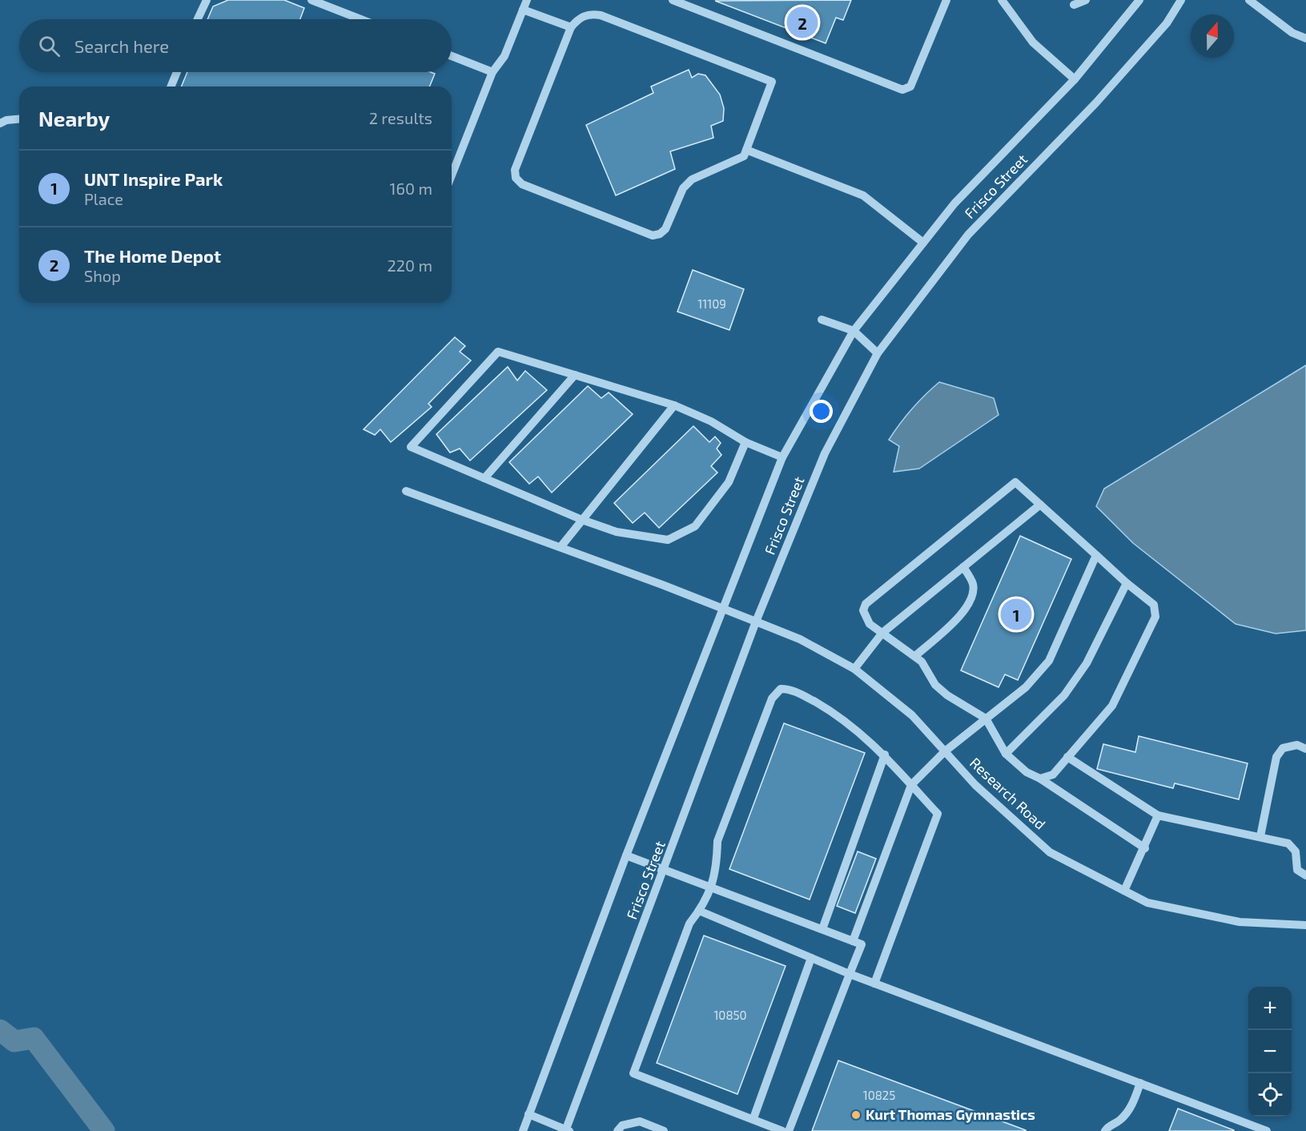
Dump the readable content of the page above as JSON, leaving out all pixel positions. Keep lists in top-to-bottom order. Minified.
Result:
{"streets":{"street":["Frisco Street","Research Road"]},"crossings":[["Frisco Street","Research Road"]],"places":["Kurt Thomas Gymnastics"],"house_numbers":["11109","10850","10825"],"north":"top","page":{"pins":["2","1"],"search":"Search here","heading":["Nearby","2 results"],"list":[{"mark":"1","name":"UNT Inspire Park","note":"Place","value":"160 m"},{"mark":"2","name":"The Home Depot","note":"Shop","value":"220 m"}],"map_buttons":["+","−"]}}
